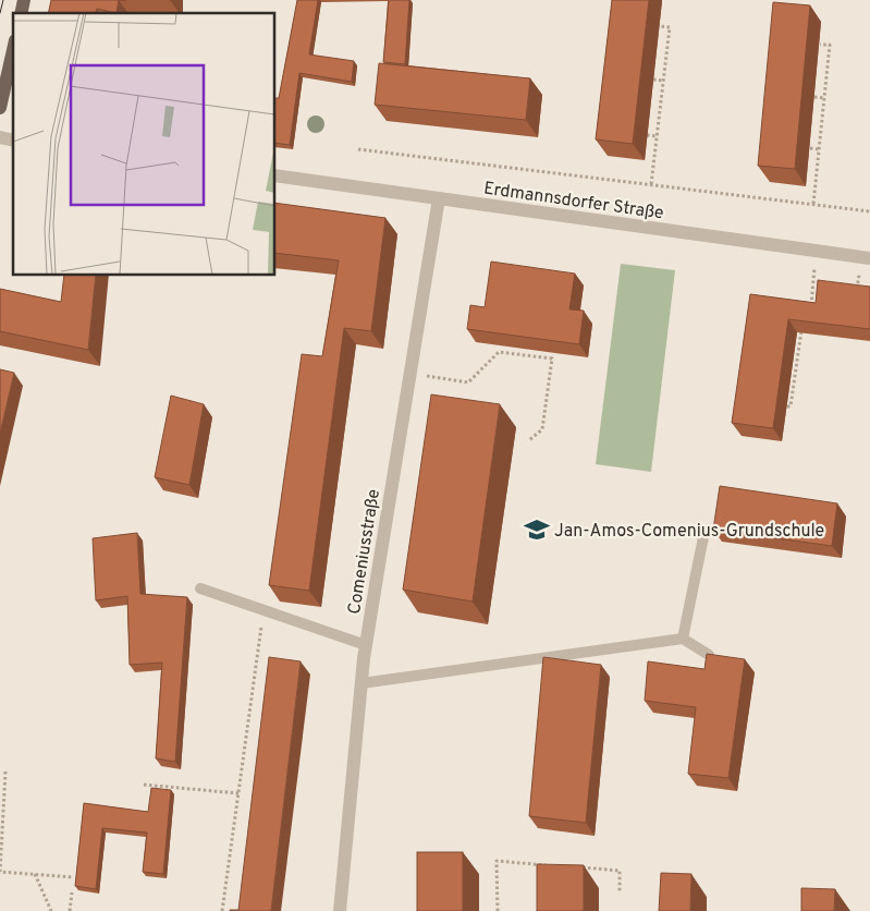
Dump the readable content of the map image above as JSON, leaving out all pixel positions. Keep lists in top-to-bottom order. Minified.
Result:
{"streets":{"street":["Erdmannsdorfer Straße","Comeniusstraße"]},"crossings":[["Erdmannsdorfer Straße","Comeniusstraße"]],"places":{"school or university":["Jan-Amos-Comenius-Grundschule"]}}
